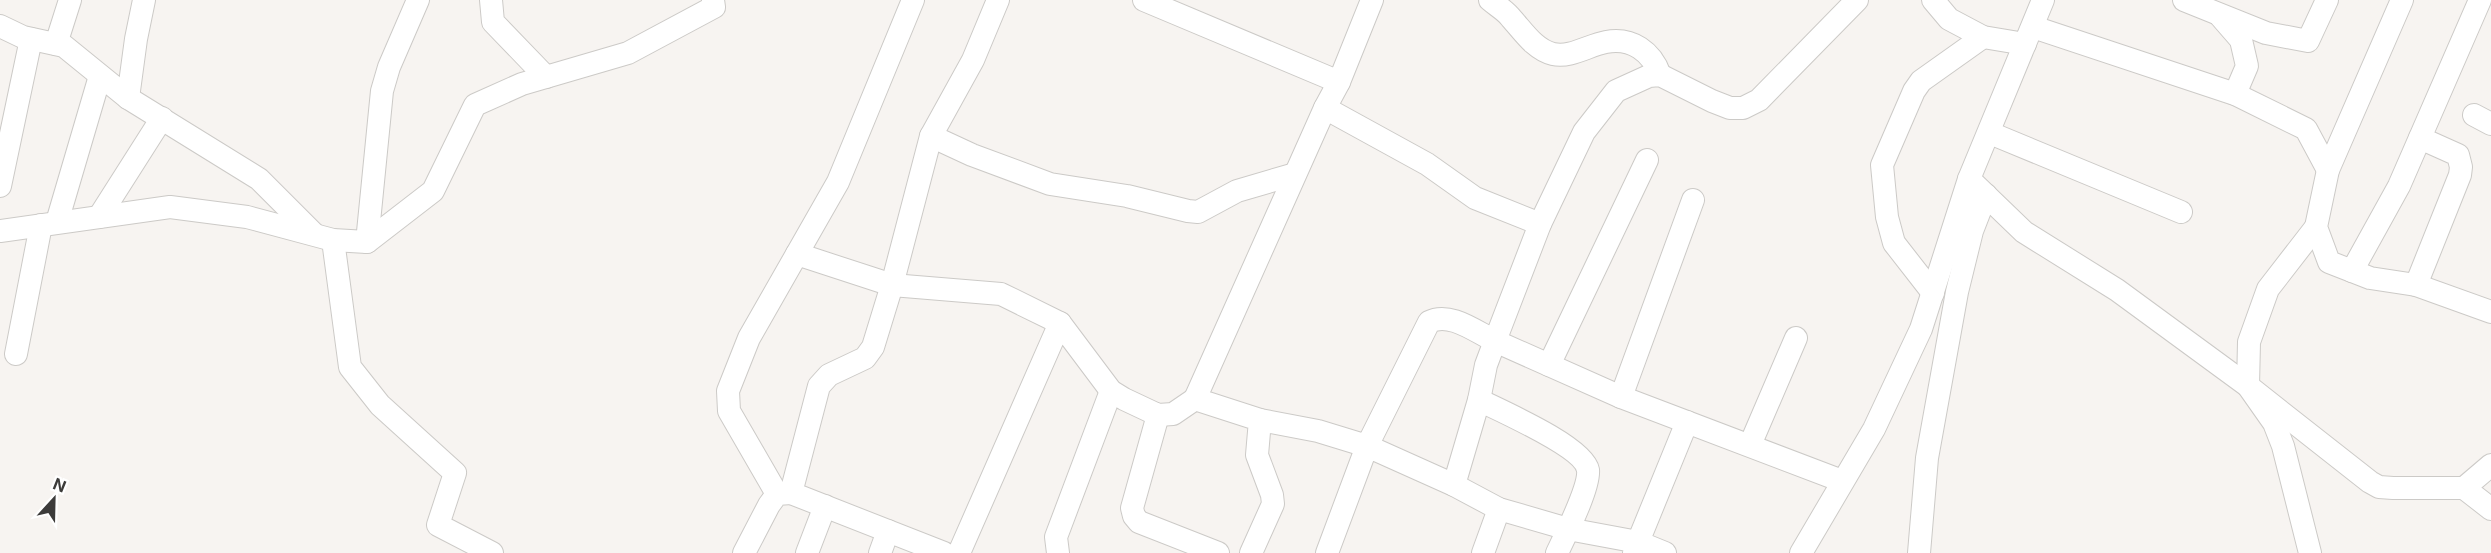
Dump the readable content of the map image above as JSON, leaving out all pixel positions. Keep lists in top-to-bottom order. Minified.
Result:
{"north":"top"}
